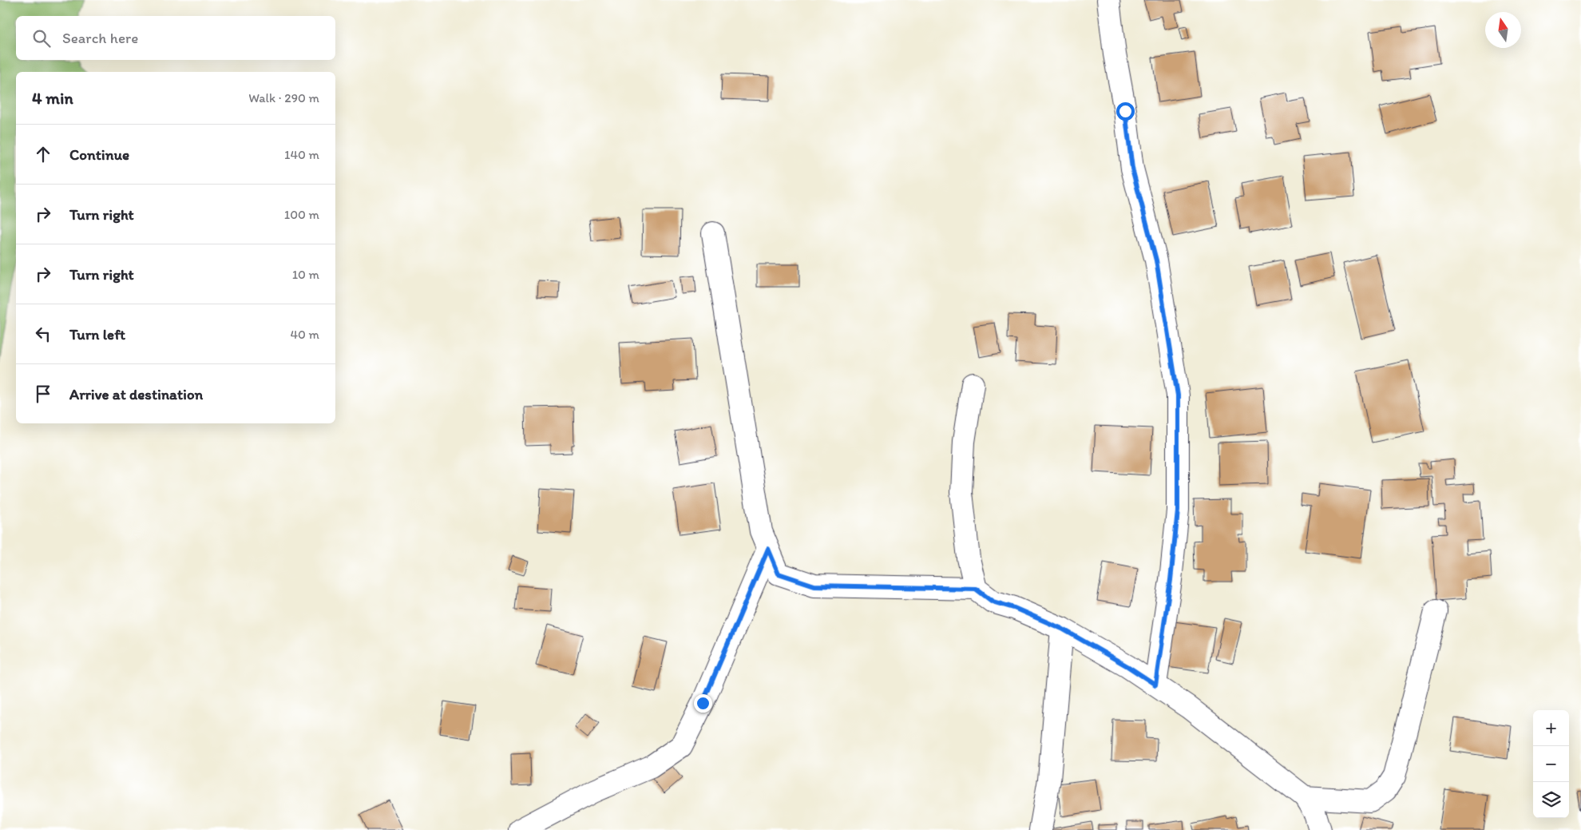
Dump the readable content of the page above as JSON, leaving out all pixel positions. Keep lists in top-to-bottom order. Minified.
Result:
{"north":"top","page":{"search":"Search here","heading":["4 min","Walk · 290 m"],"list":[["Continue","140 m"],["Turn right","100 m"],["Turn right","10 m"],["Turn left","40 m"],"Arrive at destination"],"map_buttons":["+","−"]}}
